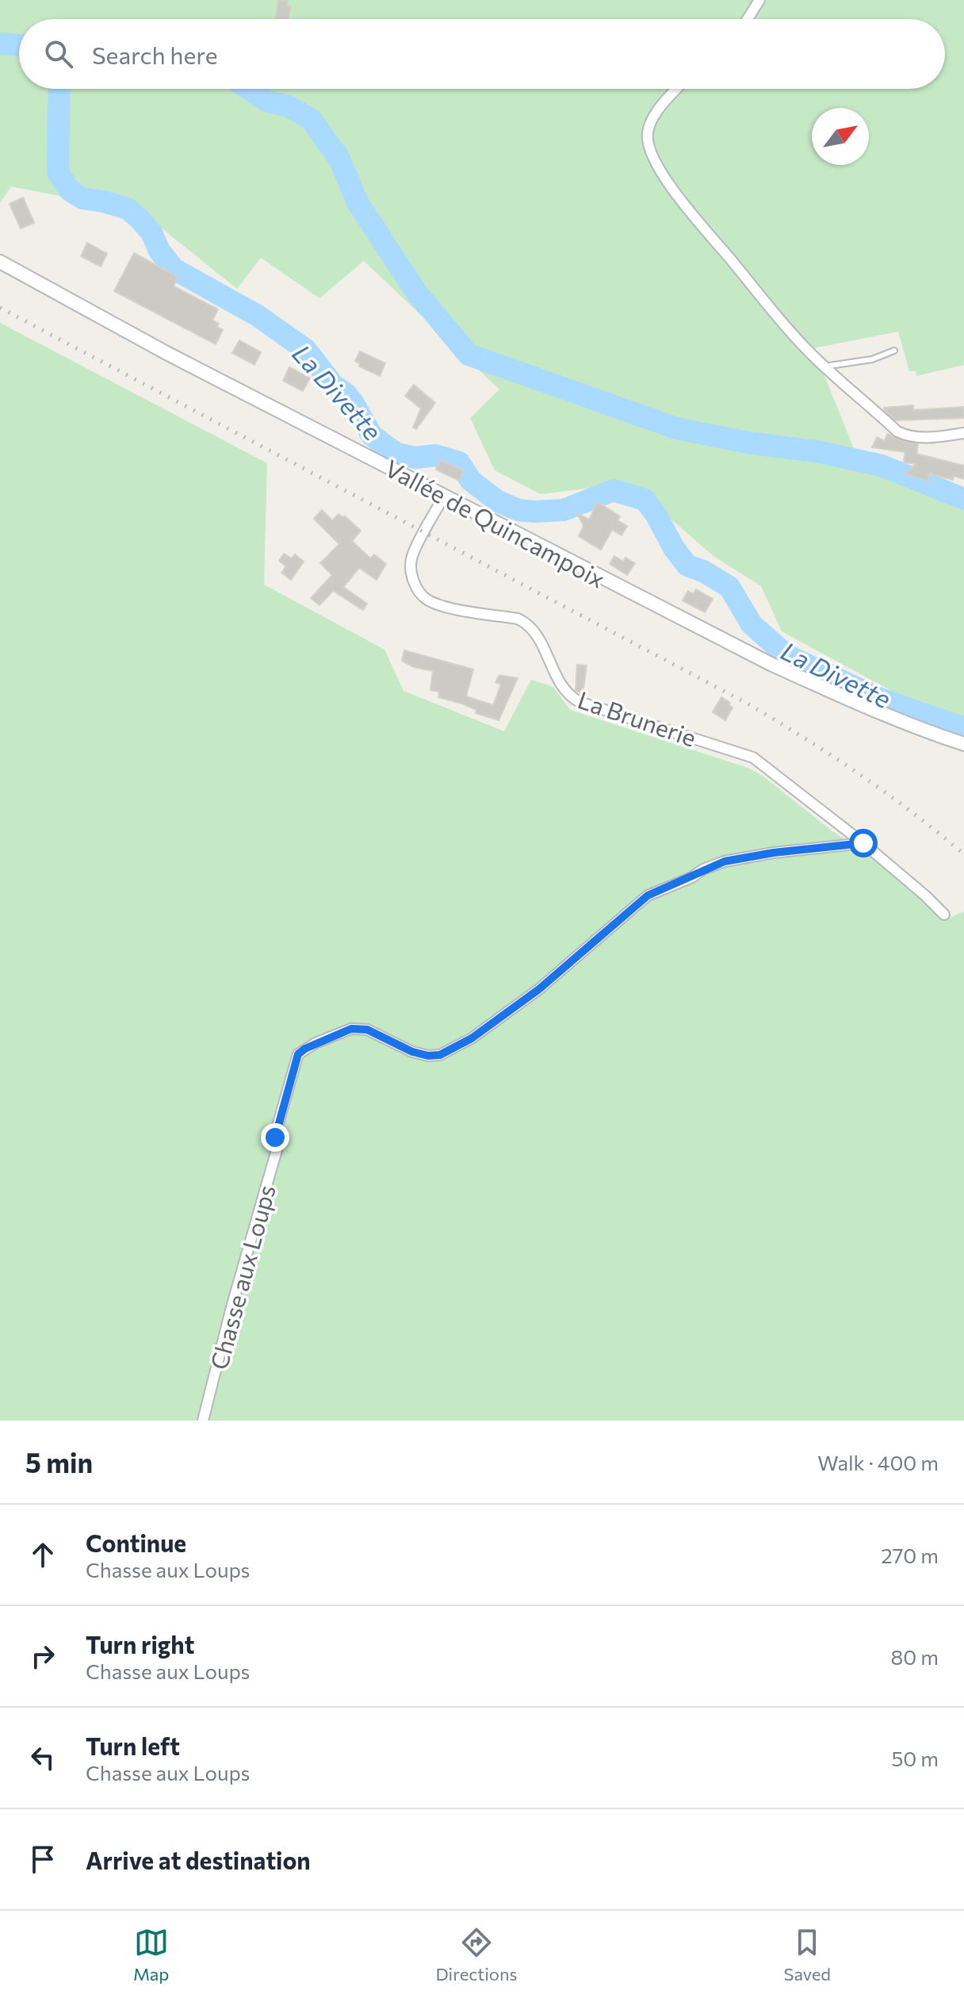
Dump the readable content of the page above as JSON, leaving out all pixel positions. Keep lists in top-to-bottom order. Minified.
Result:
{"streets":{"main road":["Vallée de Quincampoix"],"street":["La Brunerie","Chasse aux Loups"]},"crossings":[["Vallée de Quincampoix","La Brunerie"],["La Brunerie","Chasse aux Loups"]],"water":["La Divette"],"north":"top right","page":{"search":"Search here","heading":["5 min","Walk · 400 m"],"list":[["Continue","Chasse aux Loups","270 m"],["Turn right","Chasse aux Loups","80 m"],["Turn left","Chasse aux Loups","50 m"],"Arrive at destination"],"nav":["Map","Directions","Saved"]}}
